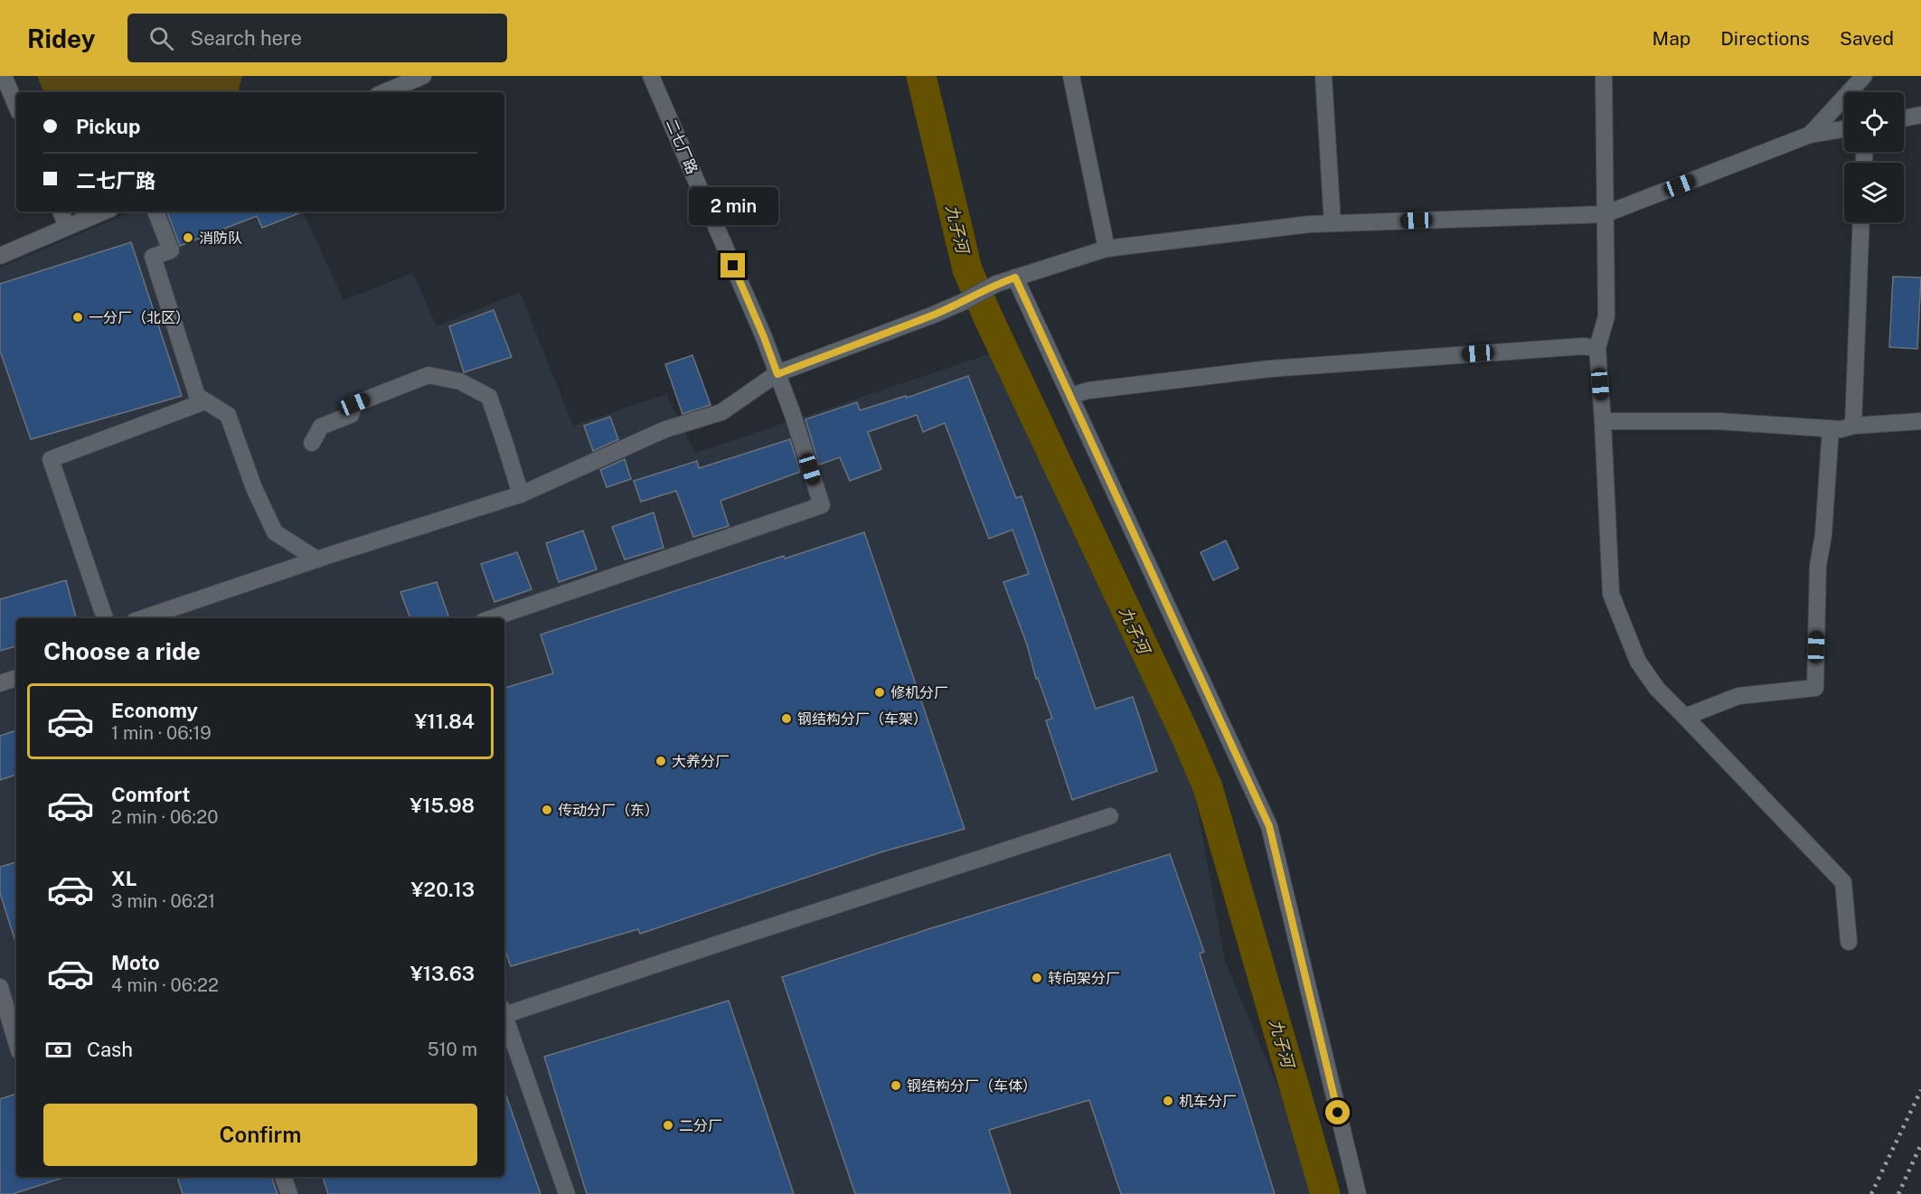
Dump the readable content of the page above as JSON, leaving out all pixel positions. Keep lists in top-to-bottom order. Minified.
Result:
{"streets":{"street":["二七厂路"]},"water":["九子河"],"places":["消防队","一分厂（北区）","修机分厂","钢结构分厂（车架）","大养分厂","传动分厂（东）","转向架分厂","钢结构分厂（车体）","机车分厂","二分厂"],"page":{"header":"Ridey","search":"Search here","nav":["Map","Directions","Saved"],"banner":["Pickup","二七厂路"],"bubble":"2 min","heading":"Choose a ride","list":[{"name":"Economy","note":"1 min · 06:19","value":"¥11.84"},{"name":"Comfort","note":"2 min · 06:20","value":"¥15.98"},{"name":"XL","note":"3 min · 06:21","value":"¥20.13"},{"name":"Moto","note":"4 min · 06:22","value":"¥13.63"}],"pay":["Cash","510 m"],"buttons":"Confirm"}}
